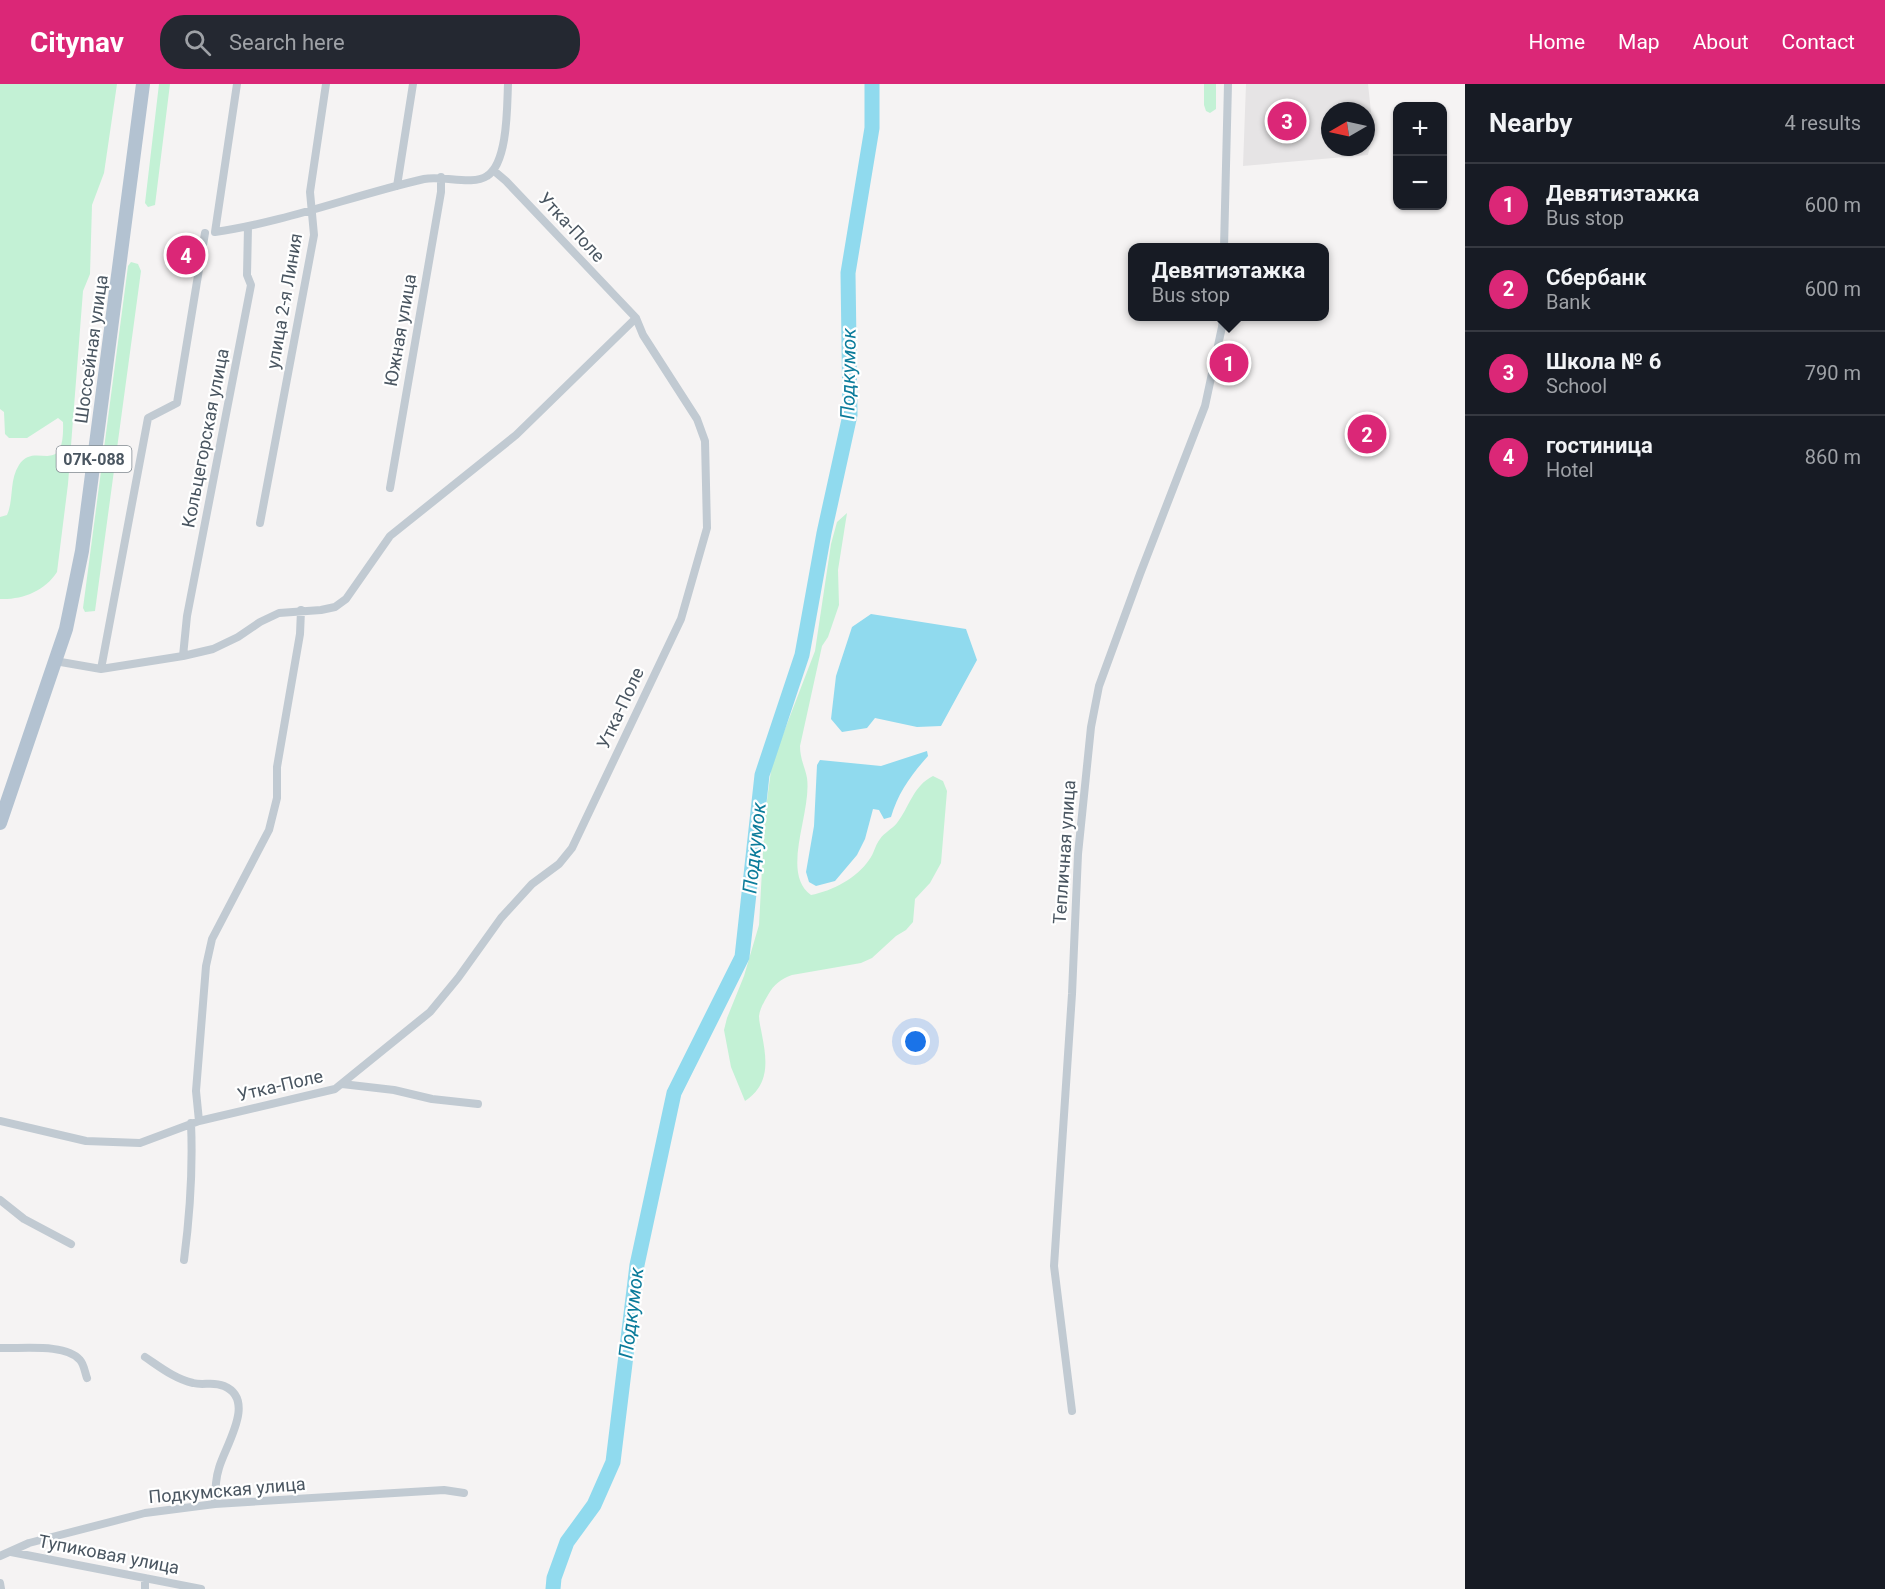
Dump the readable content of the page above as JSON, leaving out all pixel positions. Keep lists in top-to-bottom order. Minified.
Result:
{"streets":{"main road":["Шоссейная улица","07К-088"],"street":["Утка-Поле","улица 2-я Линия","Южная улица","Кольцегорская улица","Тепличная улица","Подкумская улица","Тупиковая улица"]},"crossings":[["Подкумская улица","Тупиковая улица"]],"water":["Подкумок"],"north":"left","page":{"header":"Citynav","search":"Search here","nav":["Home","Map","About","Contact"],"heading":["Nearby","4 results"],"pins":["3","4","1","2"],"map_buttons":["+","−"],"list":[{"mark":"1","name":"Девятиэтажка","note":"Bus stop","value":"600 m"},{"mark":"2","name":"Сбербанк","note":"Bank","value":"600 m"},{"mark":"3","name":"Школа № 6","note":"School","value":"790 m"},{"mark":"4","name":"гостиница","note":"Hotel","value":"860 m"}],"popup":["Девятиэтажка","Bus stop"]}}
